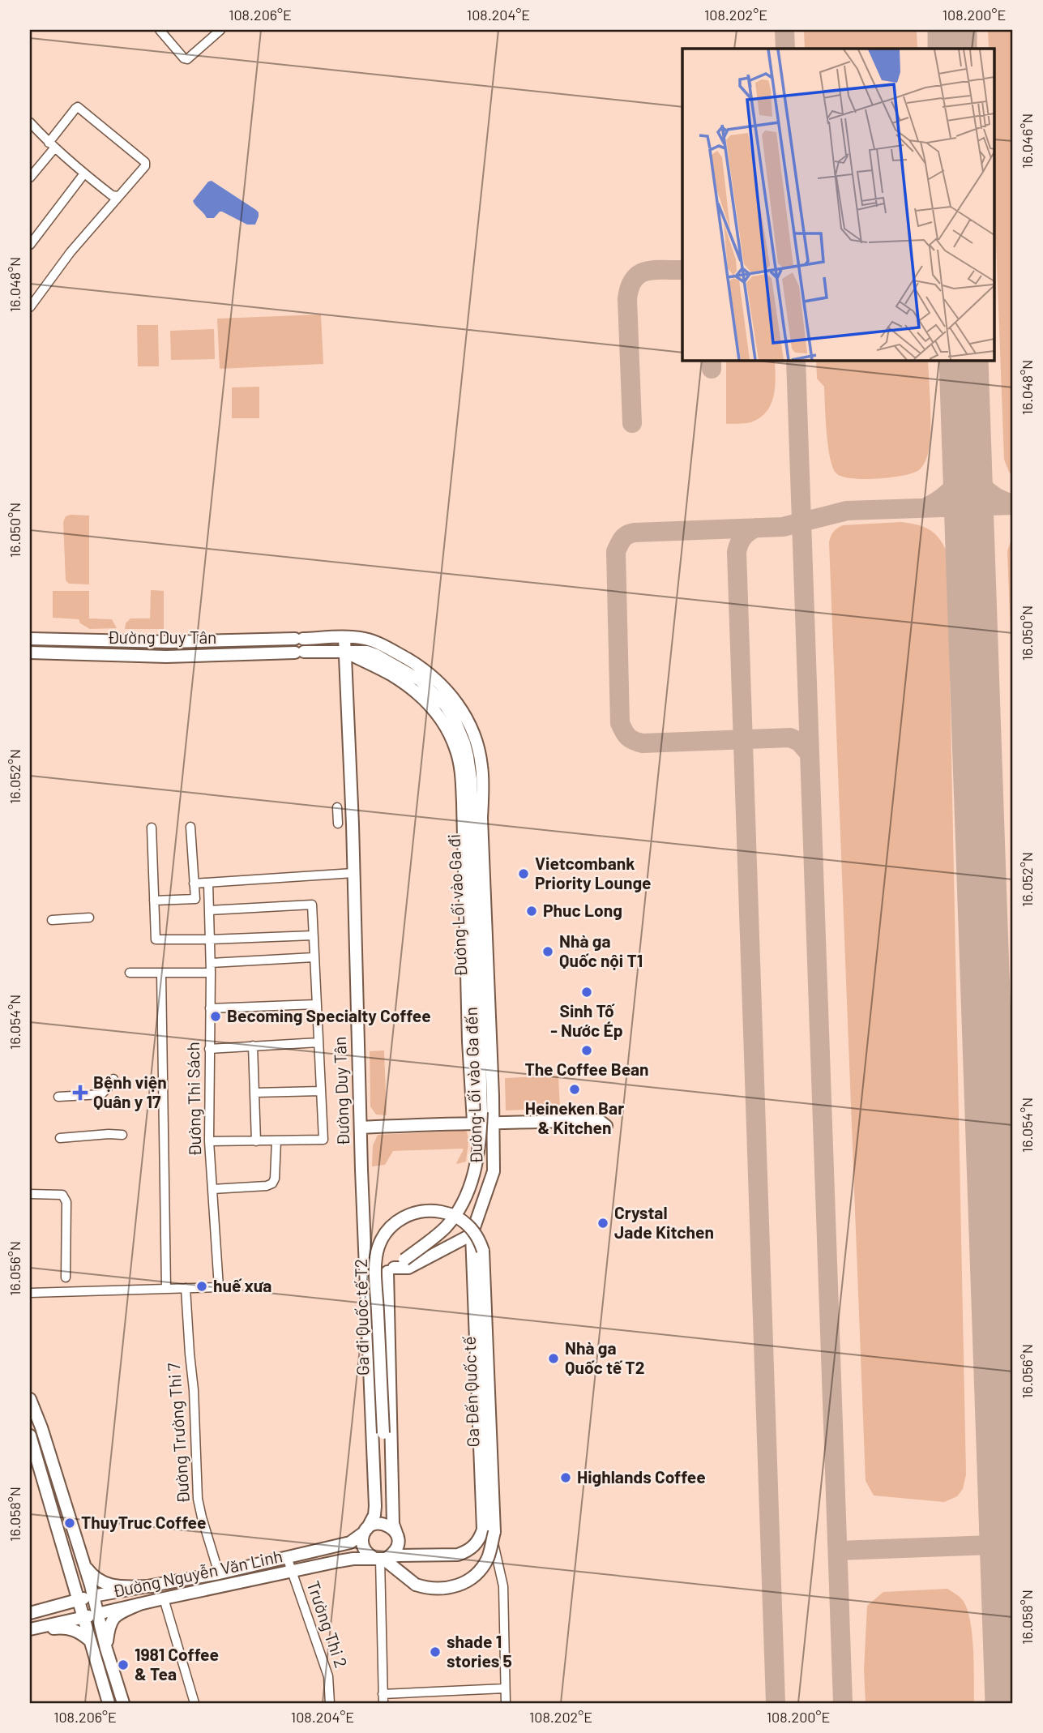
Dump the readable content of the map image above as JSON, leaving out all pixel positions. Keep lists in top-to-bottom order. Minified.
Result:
{"streets":{"street":["Đường Duy Tân","Đường Lối vào Ga đi","Đường Lối vào Ga đến","Đường Thi Sách","Ga đi Quốc tế T2","Ga Đến Quốc tế","Đường Trường Thi 7","Đường Nguyễn Văn Linh","Trường Thi 2"]},"crossings":[["Đường Duy Tân","Đường Lối vào Ga đi"],["Đường Duy Tân","Đường Lối vào Ga đến"],["Đường Duy Tân","Ga đi Quốc tế T2"],["Đường Duy Tân","Ga Đến Quốc tế"],["Đường Duy Tân","Đường Nguyễn Văn Linh"],["Đường Lối vào Ga đến","Ga đi Quốc tế T2"],["Đường Lối vào Ga đến","Ga Đến Quốc tế"],["Đường Lối vào Ga đến","Đường Nguyễn Văn Linh"],["Đường Thi Sách","Đường Trường Thi 7"],["Ga đi Quốc tế T2","Ga Đến Quốc tế"],["Ga đi Quốc tế T2","Đường Nguyễn Văn Linh"],["Ga Đến Quốc tế","Đường Nguyễn Văn Linh"],["Đường Trường Thi 7","Đường Nguyễn Văn Linh"],["Đường Nguyễn Văn Linh","Trường Thi 2"]],"places":{"other":["Vietcombank Priority Lounge","Phuc Long","Nhà ga Quốc nội T1","Sinh Tố - Nước Ép","Becoming Specialty Coffee","The Coffee Bean","Heineken Bar & Kitchen","Crystal Jade Kitchen","huế xưa","Nhà ga Quốc tế T2","Highlands Coffee","ThuyTruc Coffee","shade 1 stories 5","1981 Coffee & Tea"],"health":["Bệnh viện Quân y 17"]},"coordinates":["108.206°E","108.204°E","108.202°E","108.200°E","16.046°N","16.048°N","16.050°N","16.052°N","16.054°N","16.056°N","16.058°N"]}
